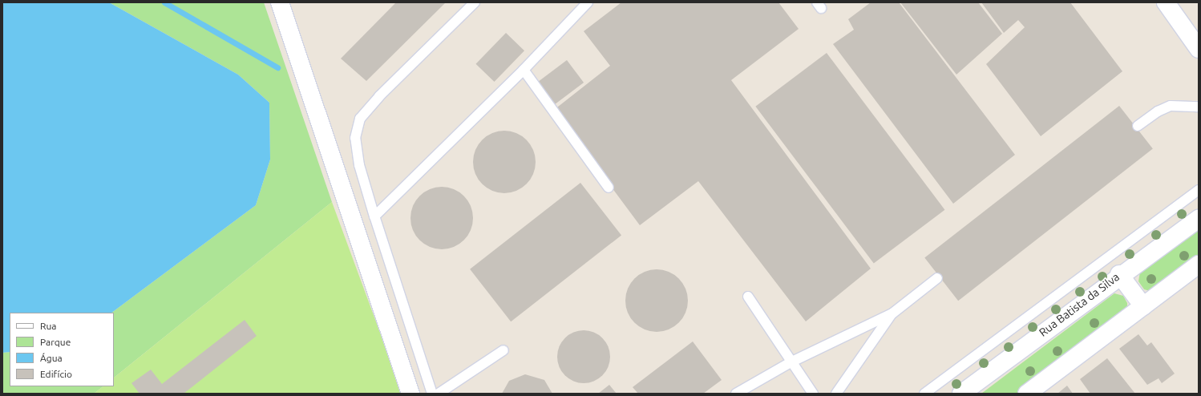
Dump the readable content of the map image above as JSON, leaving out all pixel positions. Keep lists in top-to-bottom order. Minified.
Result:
{"streets":{"street":["Rua Batista da Silva"]},"legend":["Rua","Parque","Água","Edifício"]}
